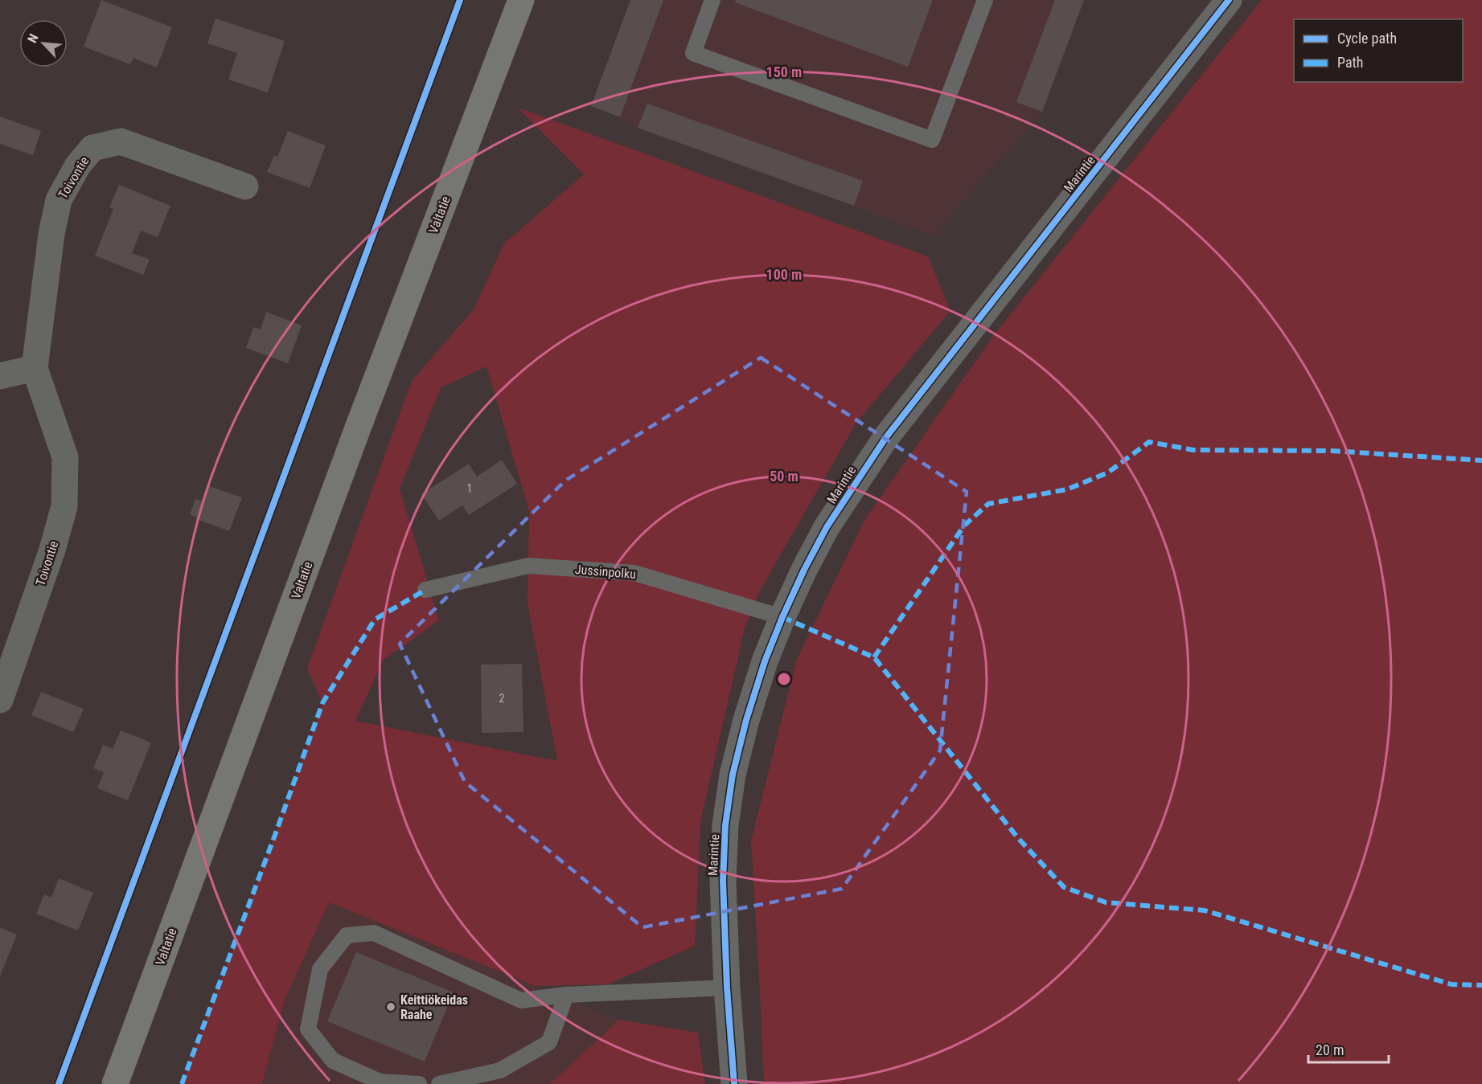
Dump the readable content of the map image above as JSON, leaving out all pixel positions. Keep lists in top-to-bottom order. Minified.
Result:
{"streets":{"highway":["Valtatie"],"street":["Marintie","Toivontie"],"lane":["Jussinpolku"]},"crossings":[["Marintie","Jussinpolku"]],"places":["Keittiökeidas Raahe"],"house_numbers":["1","2"],"legend":["Cycle path","Path"],"scale_bar":"20 m","north":"top left","rings":["150 m","100 m","50 m"]}
